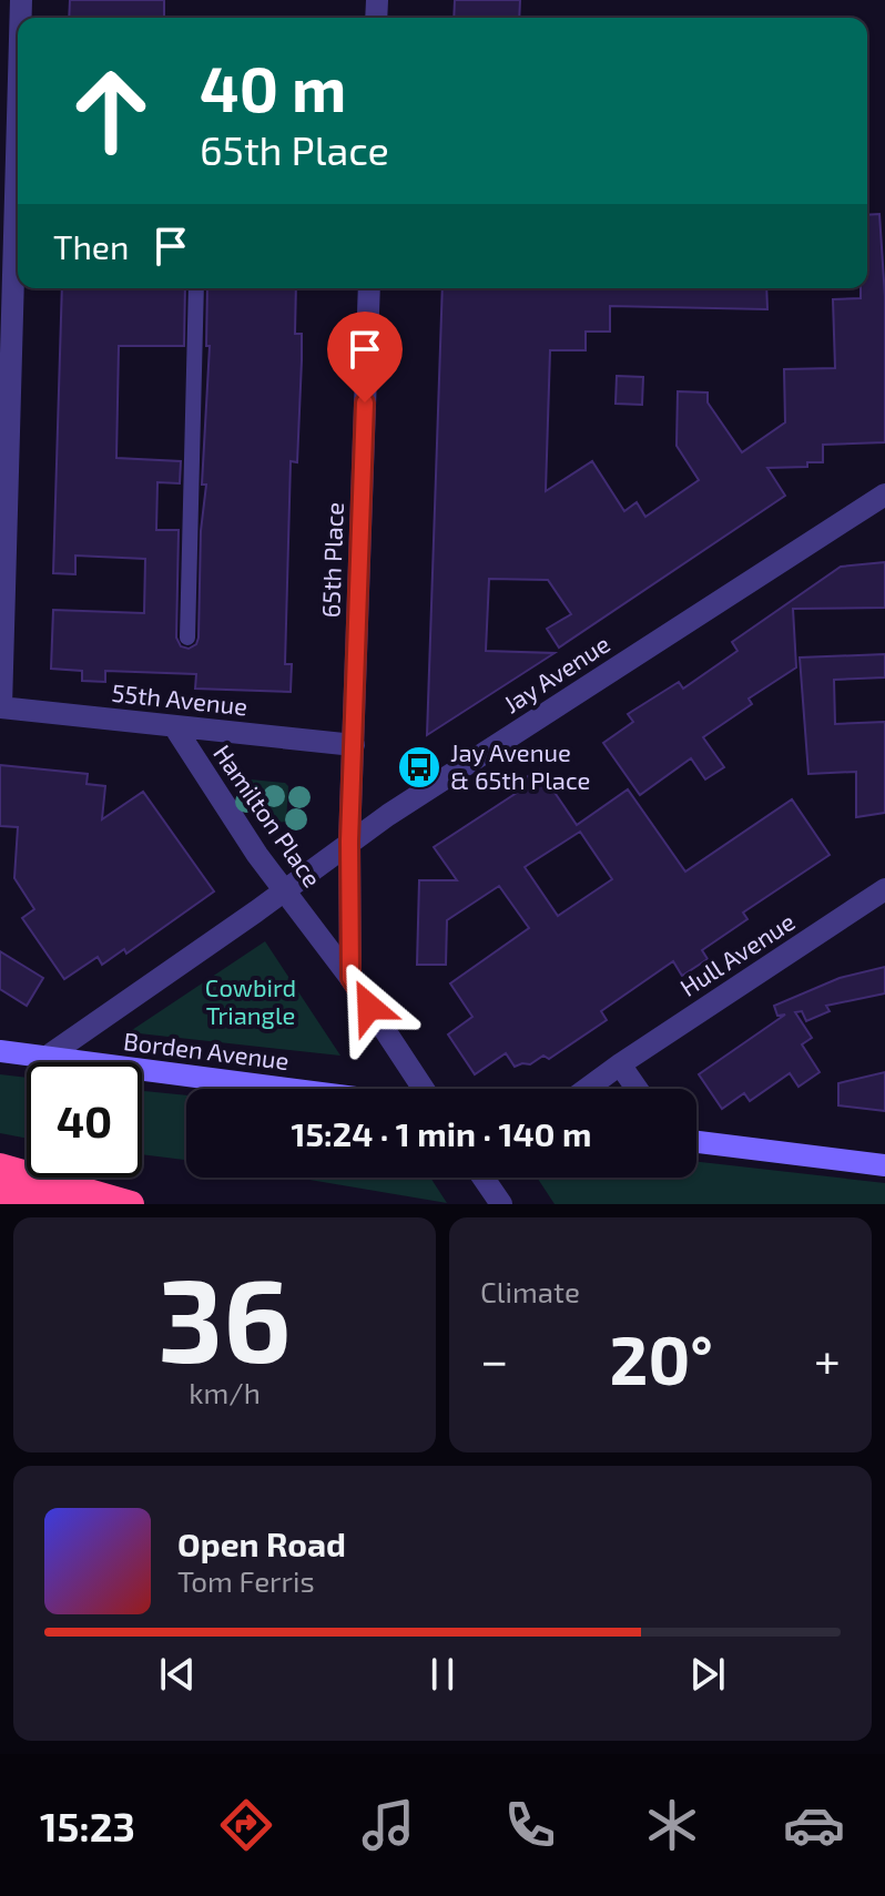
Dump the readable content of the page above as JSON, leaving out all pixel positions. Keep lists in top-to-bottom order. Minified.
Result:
{"streets":{"main road":["Borden Avenue"],"street":["65th Place","Jay Avenue","55th Avenue","Hamilton Place","Hull Avenue"]},"crossings":[["65th Place","Jay Avenue"],["65th Place","55th Avenue"],["65th Place","Hamilton Place"],["Jay Avenue","Hamilton Place"],["Jay Avenue","Borden Avenue"],["55th Avenue","Hamilton Place"]],"parks":["Cowbird Triangle"],"places":{"bus stop":["Jay Avenue & 65th Place"]},"page":{"turn":["40 m","65th Place"],"then":"Then","limit":"40","trip":"15:24 · 1 min · 140 m","tile":[["36","km/h"],"Climate"],"heat":["−","20°","+"],"song":["Open Road","Tom Ferris"],"tabs":"15:23"}}
